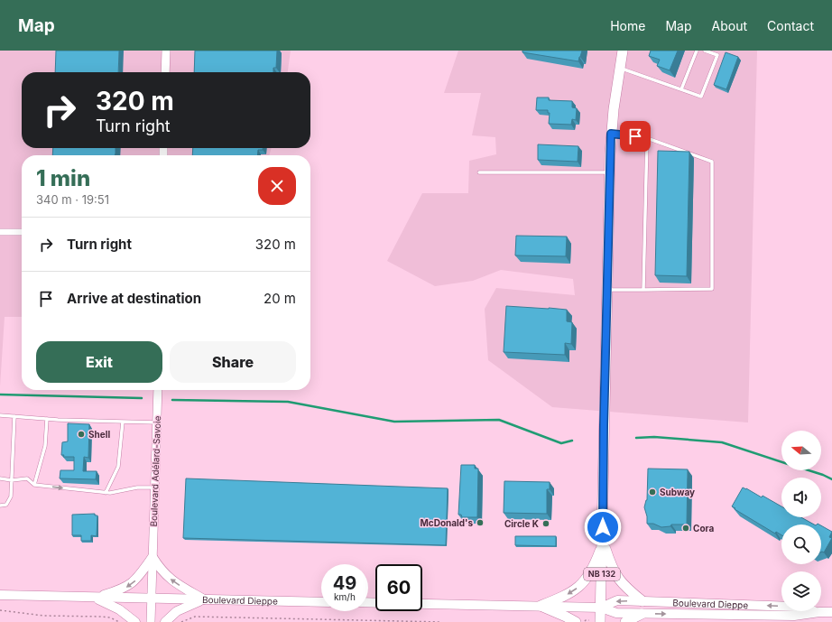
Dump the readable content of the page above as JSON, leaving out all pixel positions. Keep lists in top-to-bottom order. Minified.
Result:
{"streets":{"main road":["NB 132","Boulevard Dieppe"],"street":["Boulevard Adélard-Savoie"]},"crossings":[["Boulevard Adélard-Savoie","Boulevard Dieppe"],["NB 132","Boulevard Dieppe"]],"places":["Shell","Subway","McDonald's","Circle K","Cora"],"north":"left","page":{"header":"Map","nav":["Home","Map","About","Contact"],"turn":["320 m","Turn right"],"heading":["1 min","340 m · 19:51"],"list":[{"name":"Turn right","value":"320 m"},{"name":"Arrive at destination","value":"20 m"}],"buttons":["Exit","Share"],"speed":"49 km/h","limit":"60"}}
